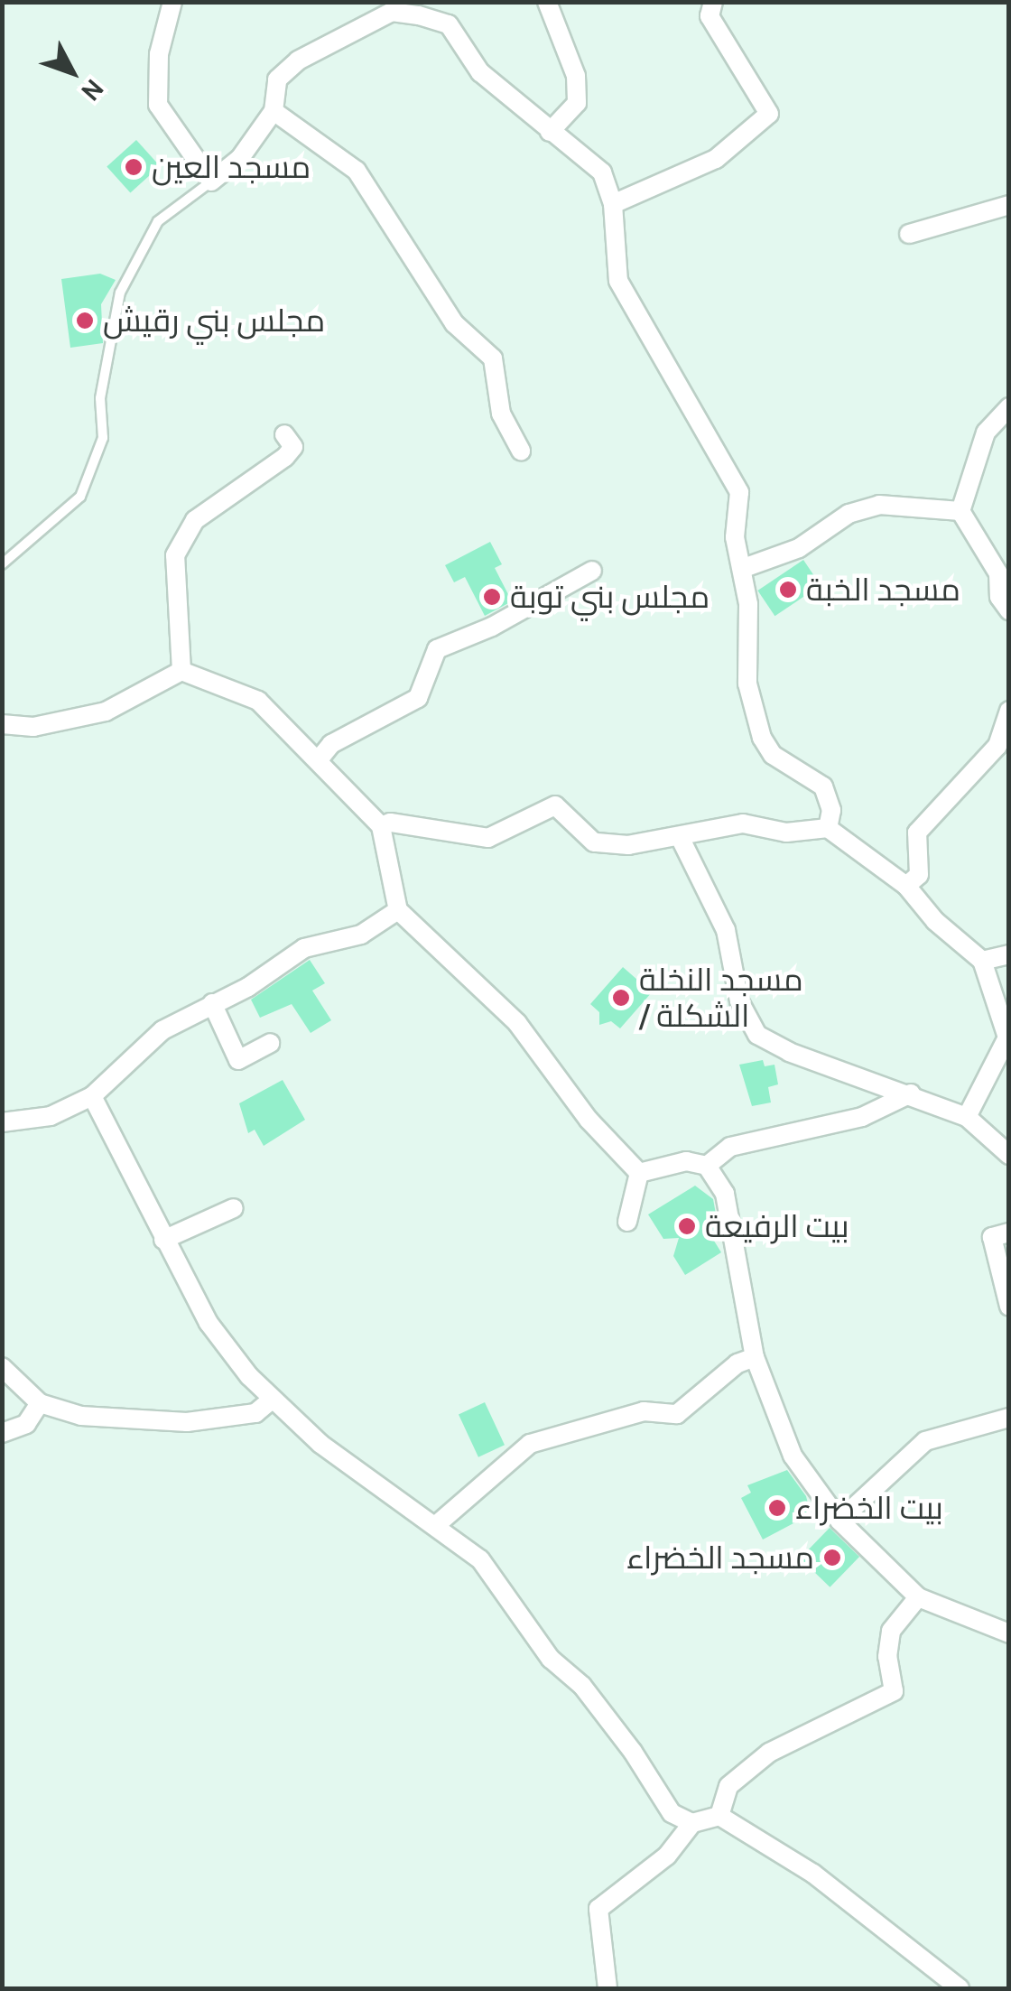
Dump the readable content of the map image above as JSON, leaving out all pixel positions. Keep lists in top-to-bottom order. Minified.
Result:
{"places":["مسجد العين","مجلس بني رقيش","مسجد الخبة","مجلس بني توبة","مسجد النخلة / الشكلة","بيت الرفيعة","بيت الخضراء","مسجد الخضراء"],"north":"bottom right"}
